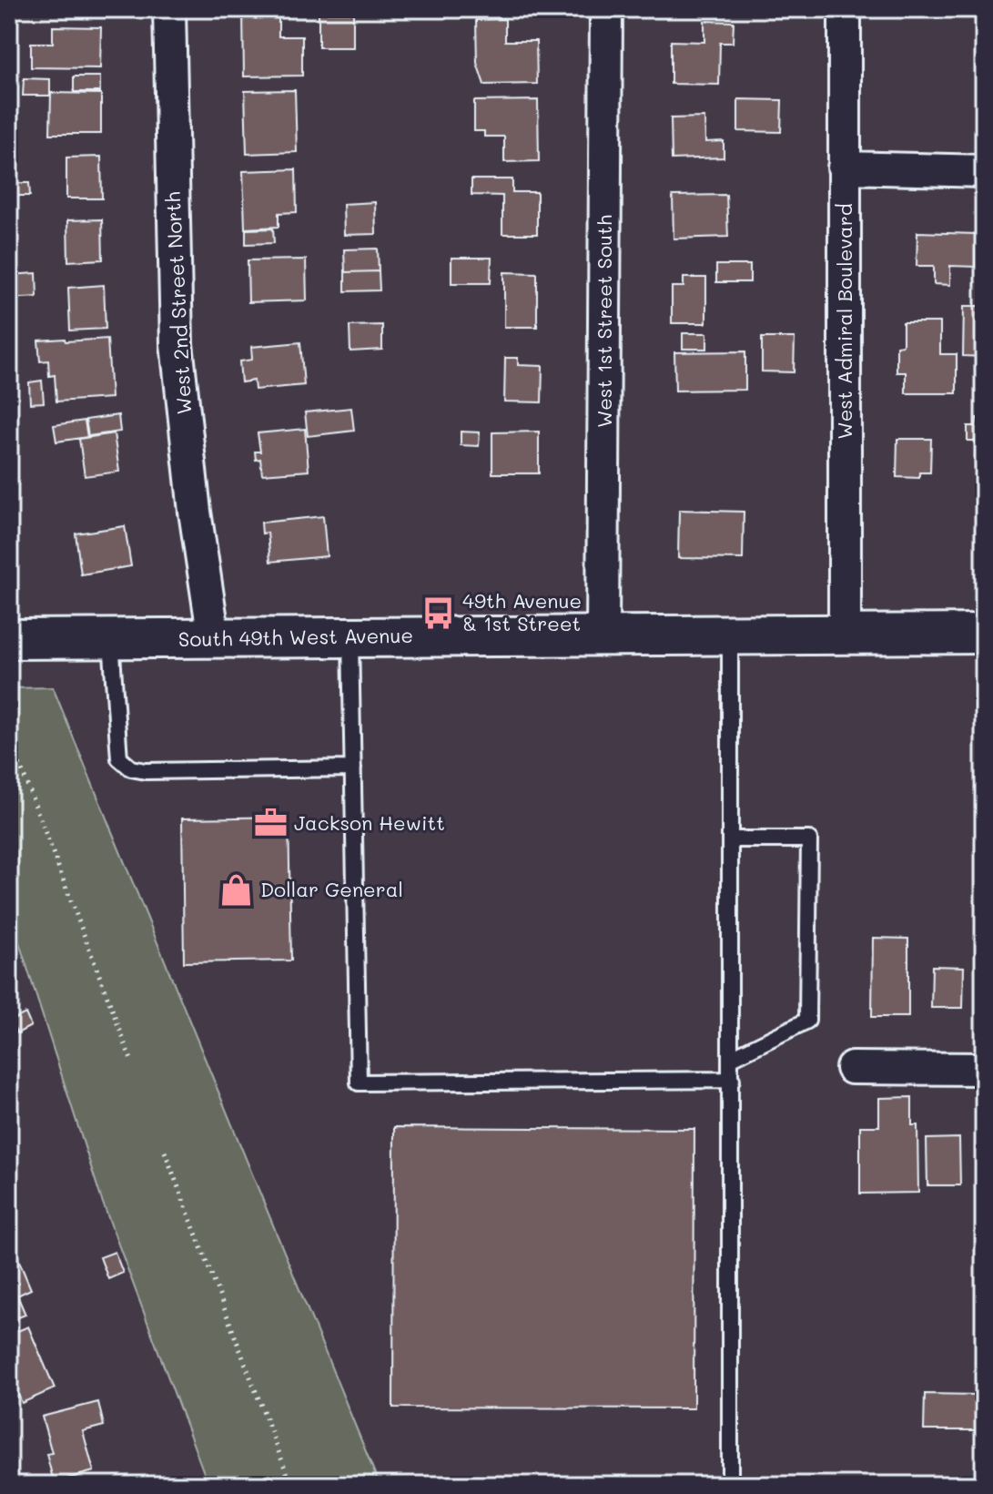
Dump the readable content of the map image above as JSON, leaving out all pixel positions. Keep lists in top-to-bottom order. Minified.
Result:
{"streets":{"street":["West 2nd Street North","West 1st Street South","West Admiral Boulevard","South 49th West Avenue"]},"crossings":[["West 2nd Street North","South 49th West Avenue"],["West 1st Street South","South 49th West Avenue"],["West Admiral Boulevard","South 49th West Avenue"]],"places":{"bus stop":["49th Avenue & 1st Street"],"office":["Jackson Hewitt"],"shop":["Dollar General"]}}
